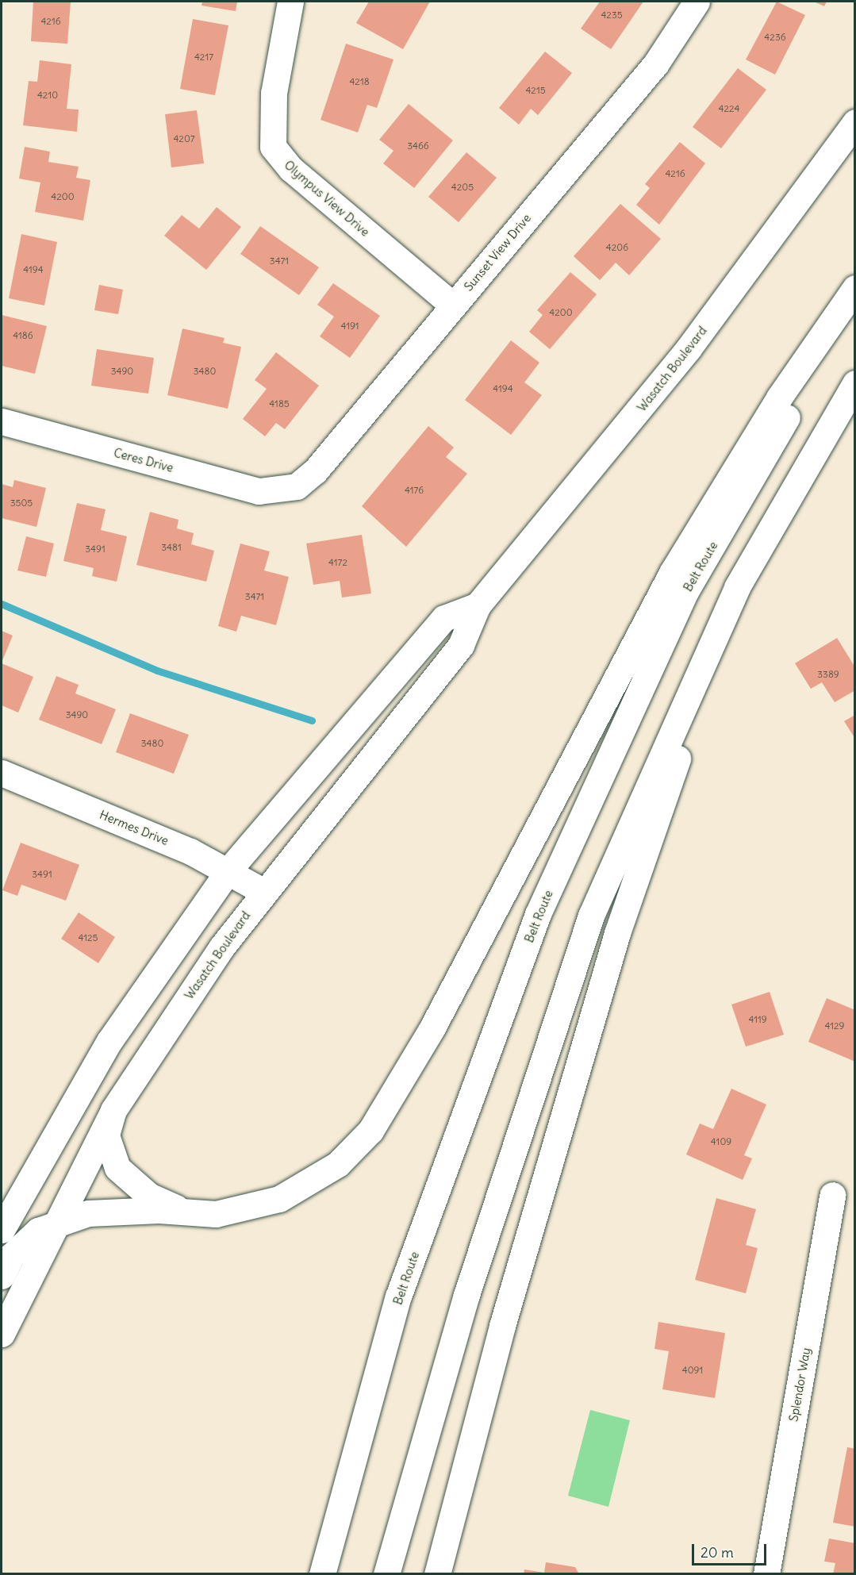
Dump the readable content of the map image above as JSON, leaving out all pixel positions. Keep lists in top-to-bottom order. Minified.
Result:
{"streets":{"main road":["Olympus View Drive","Sunset View Drive","Wasatch Boulevard","Ceres Drive","Belt Route","Hermes Drive","Splendor Way"]},"crossings":[["Olympus View Drive","Sunset View Drive"],["Sunset View Drive","Ceres Drive"],["Wasatch Boulevard","Hermes Drive"]],"house_numbers":["4235","4216","4236","4217","4218","4215","4210","4224","4207","3466","4216","4205","4200","4206","3471","4194","4200","4191","4186","3490","3480","4194","4185","4176","3505","3481","3491","4172","3471","3389","3490","3480","3491","4125","4119","4129","4109","4091"],"scale_bar":"20 m"}
